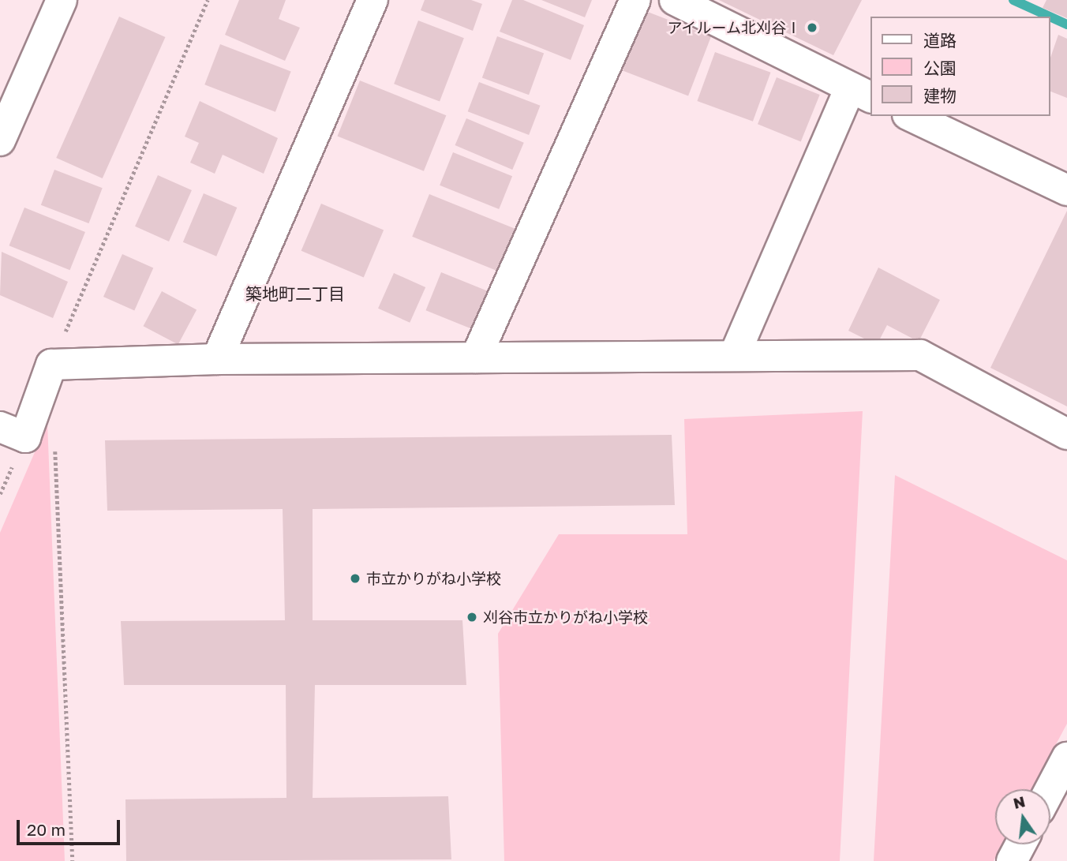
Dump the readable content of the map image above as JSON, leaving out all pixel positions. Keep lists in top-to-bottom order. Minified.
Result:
{"districts":["築地町二丁目"],"places":["アイルーム北刈谷Ⅰ","市立かりがね小学校","刈谷市立かりがね小学校"],"legend":["道路","公園","建物"],"scale_bar":"20 m","north":"top"}
